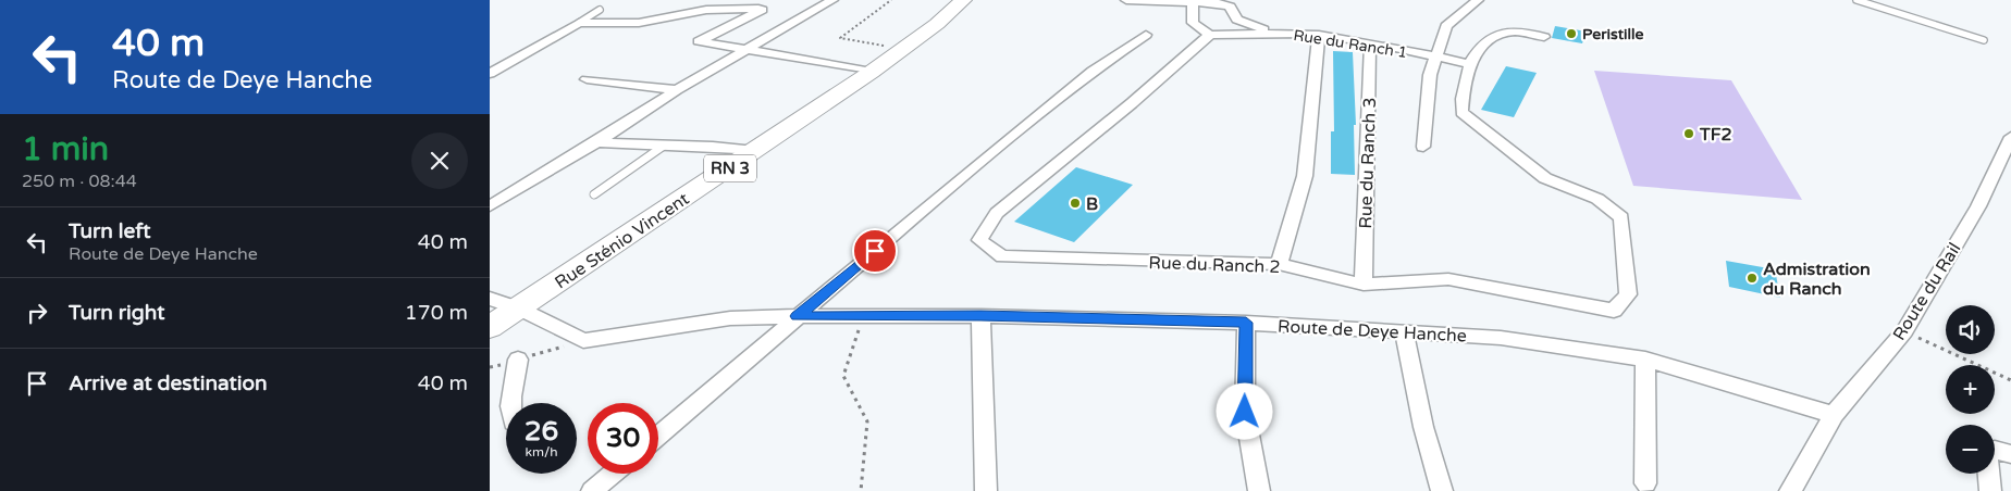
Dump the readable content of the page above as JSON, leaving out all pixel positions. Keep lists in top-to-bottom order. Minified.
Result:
{"streets":{"main road":["RN 3","Rue Sténio Vincent"],"street":["Rue du Ranch 1","Rue du Ranch 3","Rue du Ranch 2","Route du Rail","Route de Deye Hanche"]},"crossings":[["Rue du Ranch 1","Rue du Ranch 3"],["Rue du Ranch 1","Rue du Ranch 2"],["Rue du Ranch 3","Rue du Ranch 2"],["Route du Rail","Route de Deye Hanche"]],"places":["Peristille","TF2","B","Admistration du Ranch"],"page":{"turn":["40 m","Route de Deye Hanche"],"heading":["1 min","250 m · 08:44"],"list":[{"name":"Turn left","note":"Route de Deye Hanche","value":"40 m"},{"name":"Turn right","value":"170 m"},{"name":"Arrive at destination","value":"40 m"}],"map_buttons":["+","−"],"speed":"26 km/h","limit":"30"}}
